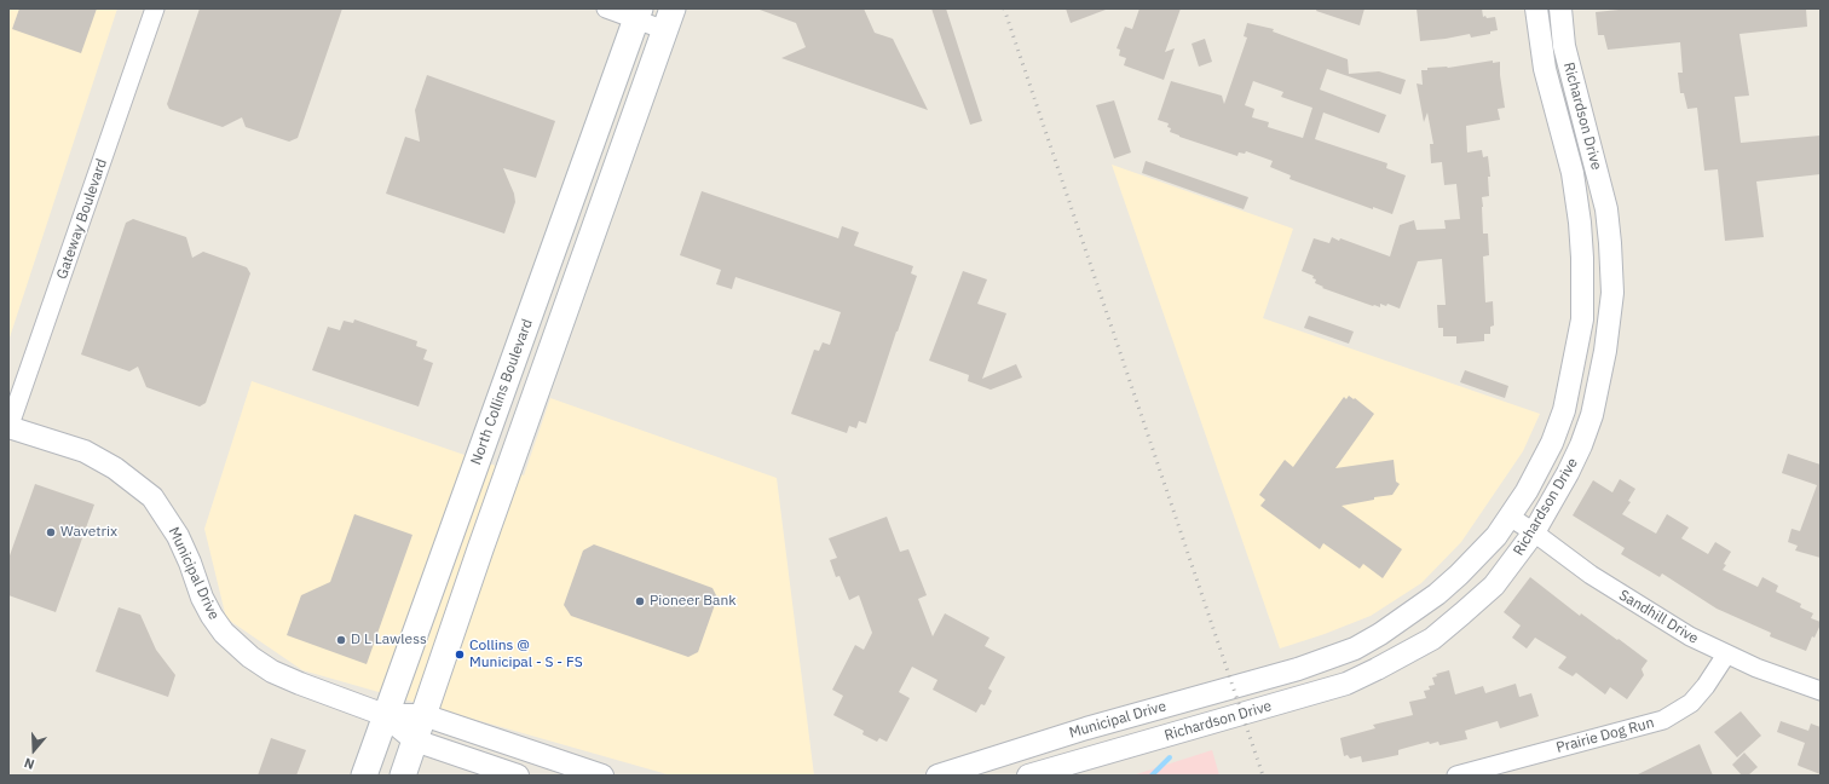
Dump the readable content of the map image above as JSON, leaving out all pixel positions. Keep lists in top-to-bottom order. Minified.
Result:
{"streets":{"main road":["North Collins Boulevard"],"street":["Richardson Drive","Gateway Boulevard","Municipal Drive","Sandhill Drive","Prairie Dog Run"]},"crossings":[["Richardson Drive","Municipal Drive"],["Richardson Drive","Sandhill Drive"],["Gateway Boulevard","Municipal Drive"],["North Collins Boulevard","Municipal Drive"],["Sandhill Drive","Prairie Dog Run"]],"places":["Wavetrix","Pioneer Bank","D L Lawless","Collins @ Municipal - S - FS"],"north":"bottom"}
